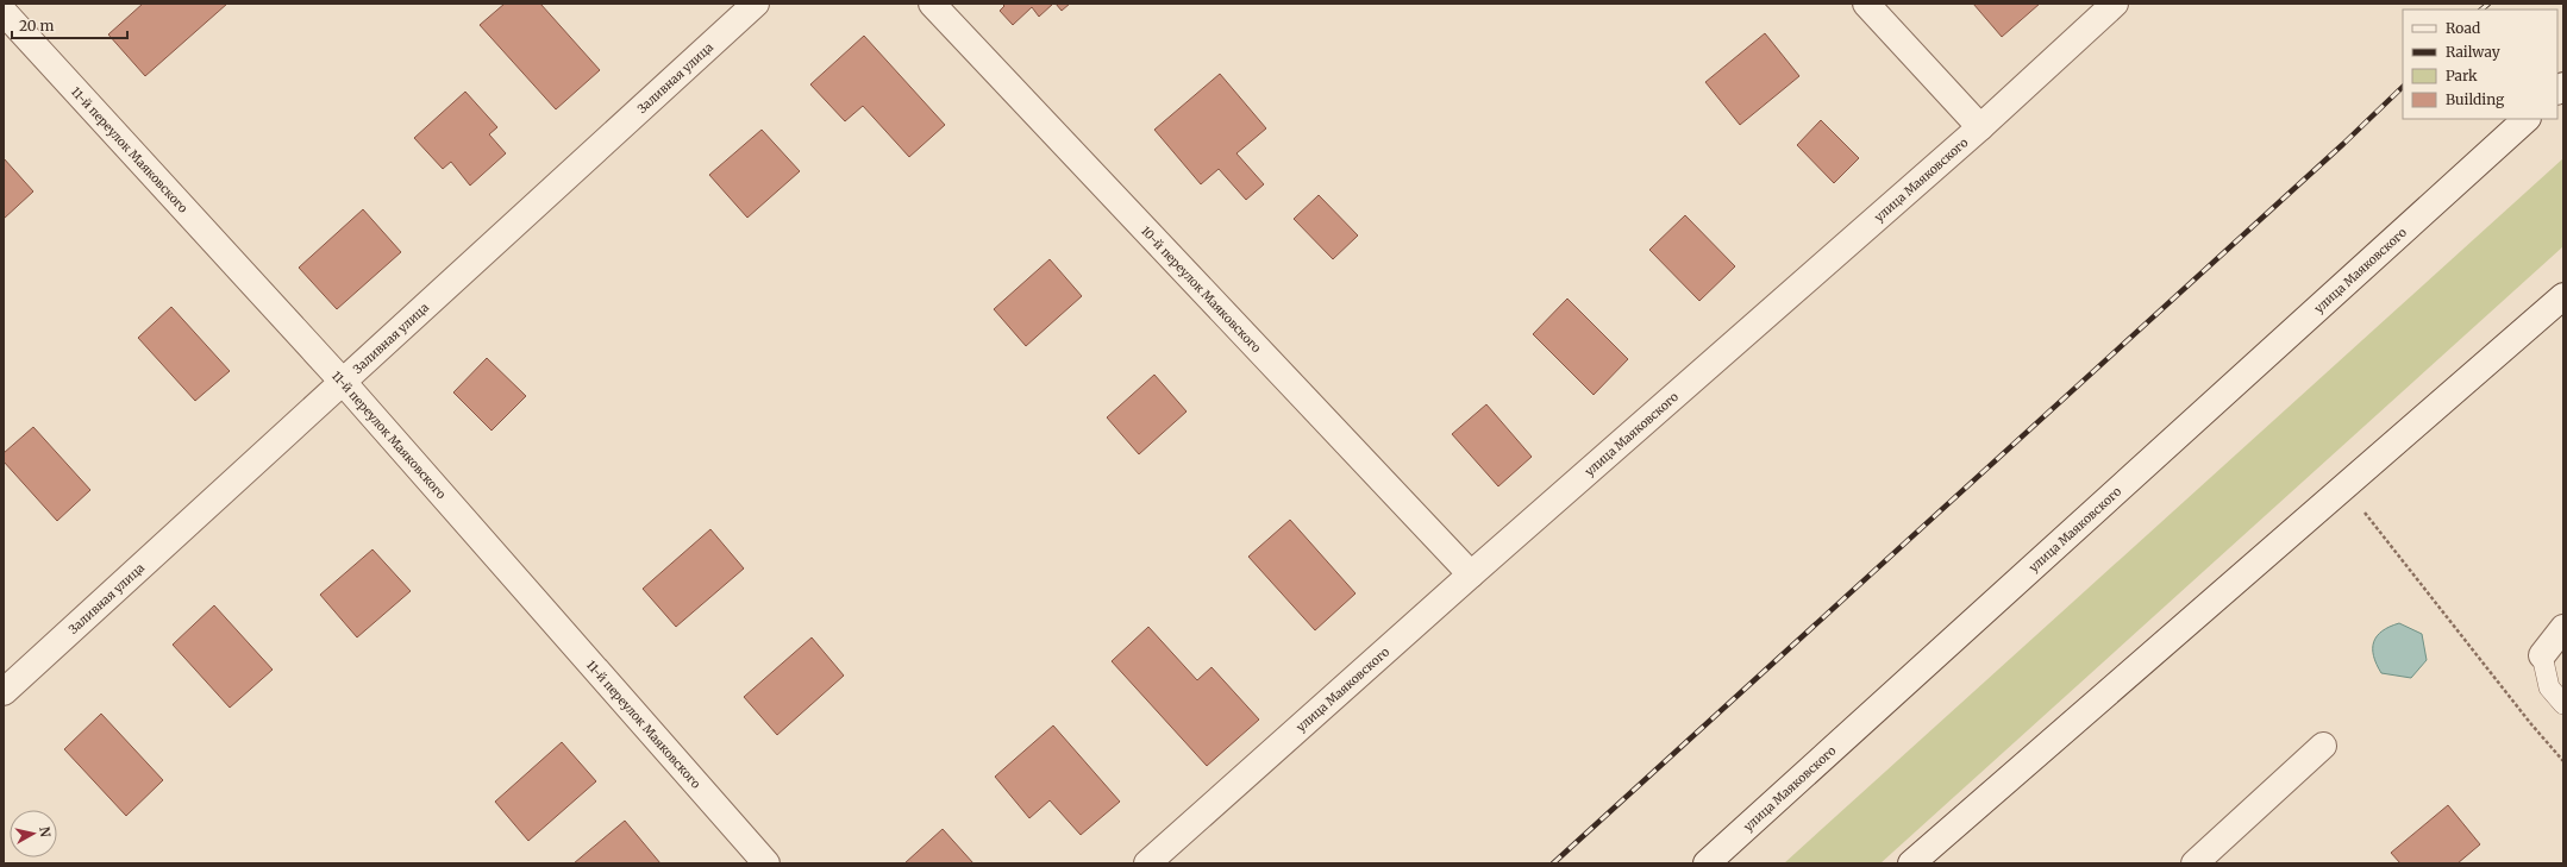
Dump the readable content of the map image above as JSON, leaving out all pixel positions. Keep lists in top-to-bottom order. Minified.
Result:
{"streets":{"street":["Заливная улица","11-й переулок Маяковского","улица Маяковского","10-й переулок Маяковского"]},"crossings":[["Заливная улица","11-й переулок Маяковского"],["улица Маяковского","10-й переулок Маяковского"]],"legend":["Road","Railway","Park","Building"],"scale_bar":"20 m","north":"right"}
